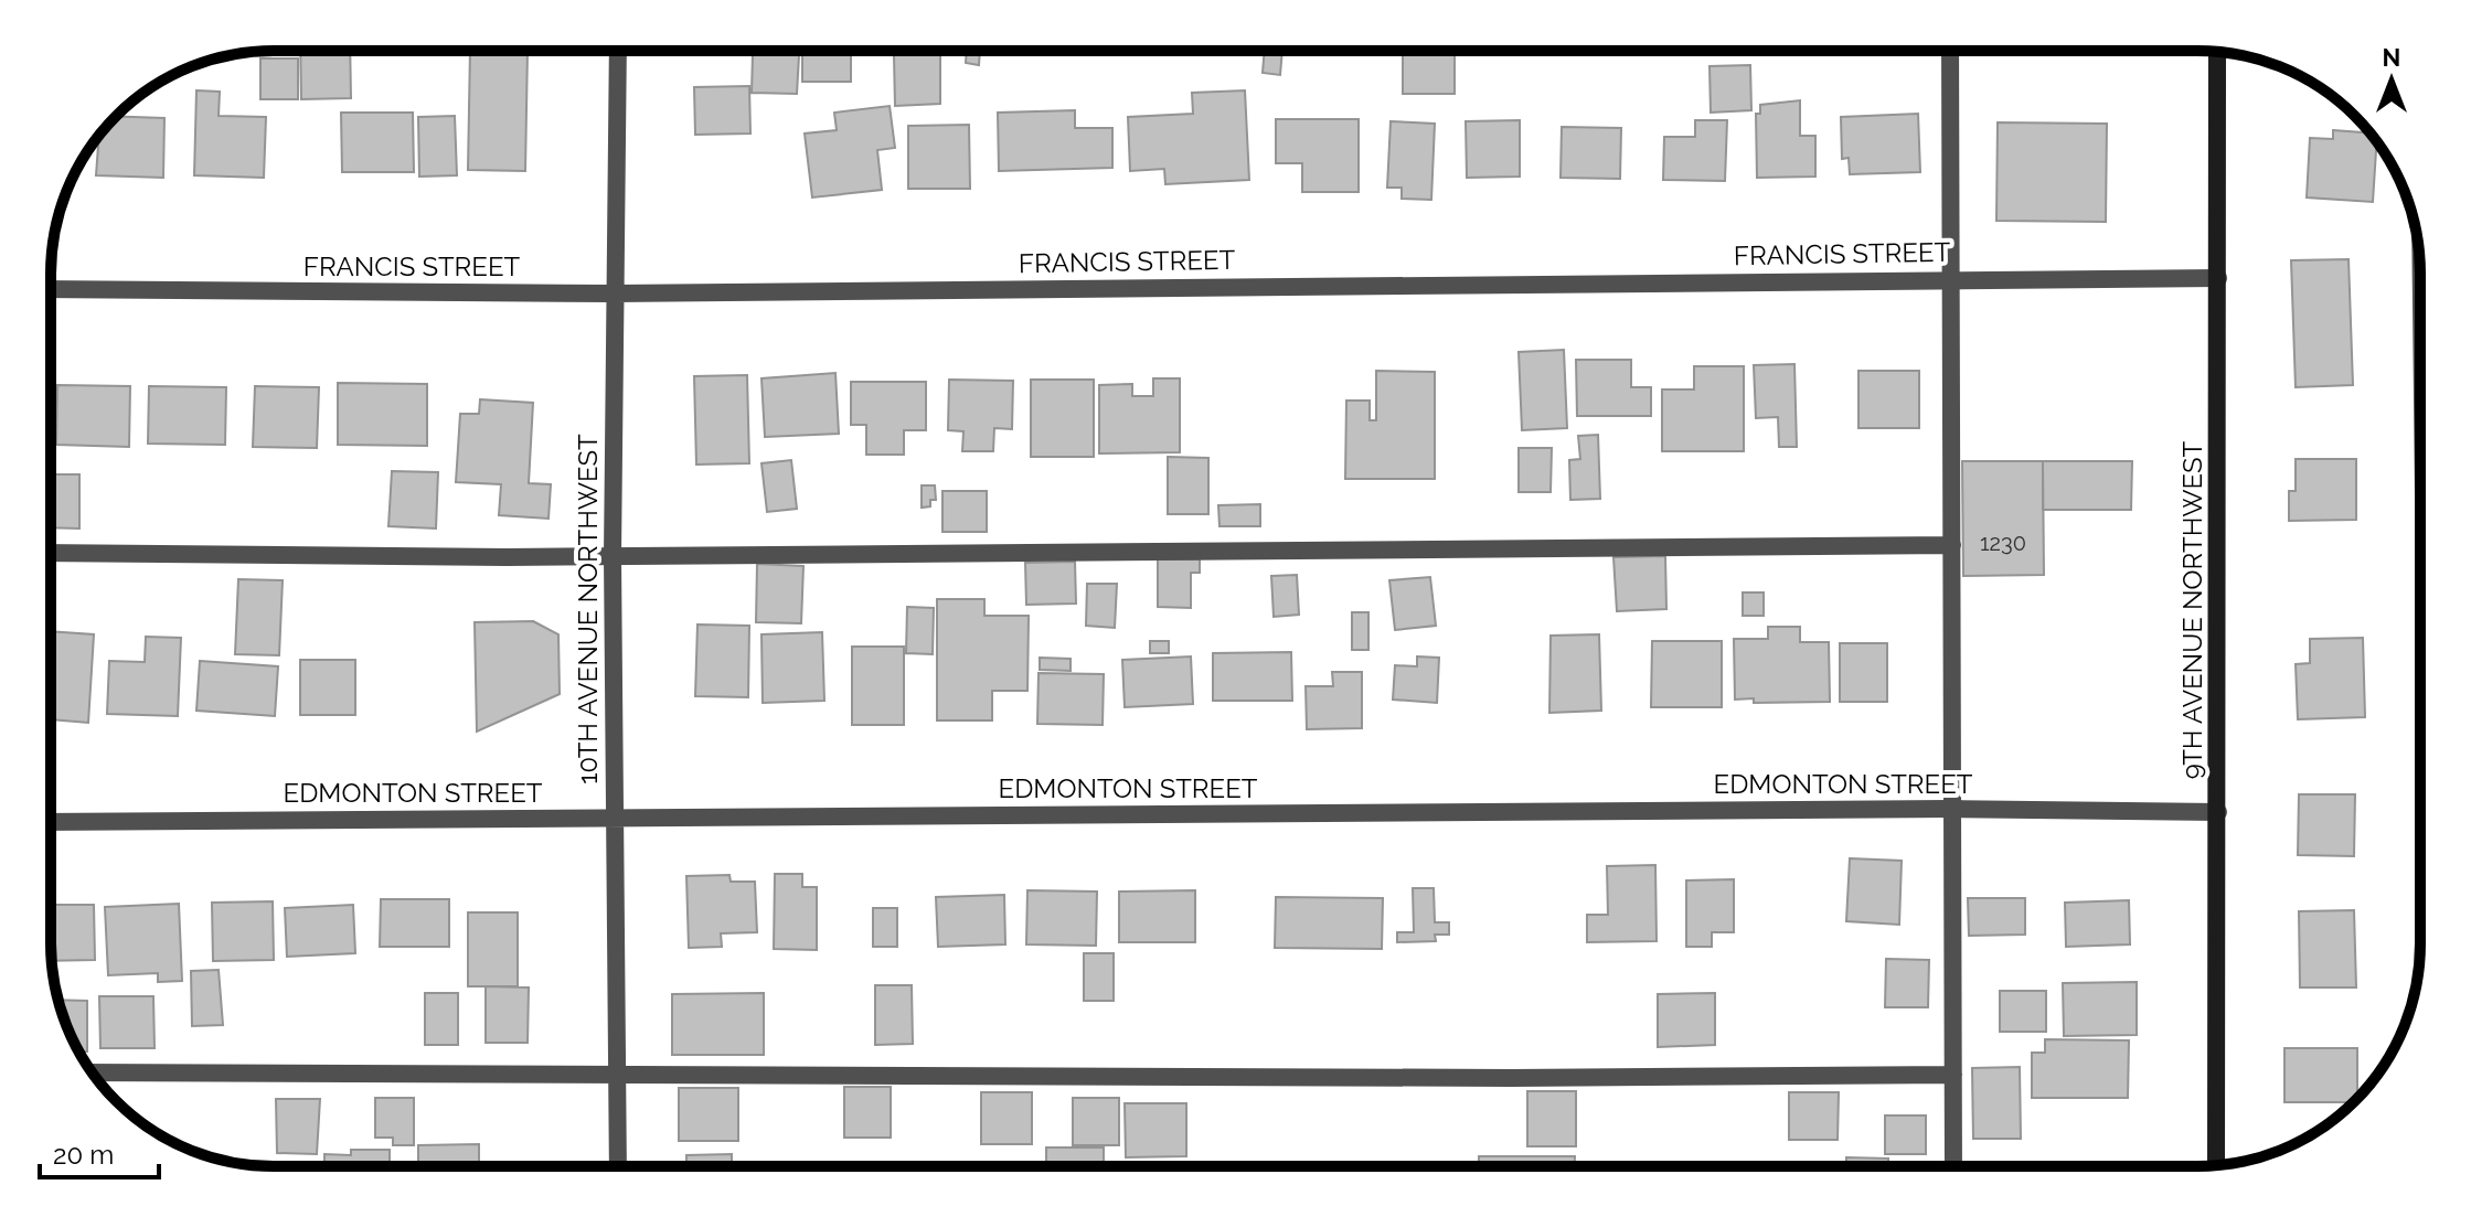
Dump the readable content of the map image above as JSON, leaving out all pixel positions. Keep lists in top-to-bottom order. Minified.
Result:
{"streets":{"main road":["9TH AVENUE NORTHWEST"],"street":["FRANCIS STREET","10TH AVENUE NORTHWEST","EDMONTON STREET"]},"crossings":[["FRANCIS STREET","10TH AVENUE NORTHWEST"],["FRANCIS STREET","9TH AVENUE NORTHWEST"],["10TH AVENUE NORTHWEST","EDMONTON STREET"],["9TH AVENUE NORTHWEST","EDMONTON STREET"]],"house_numbers":["1230"],"scale_bar":"20 m","north":"top"}
